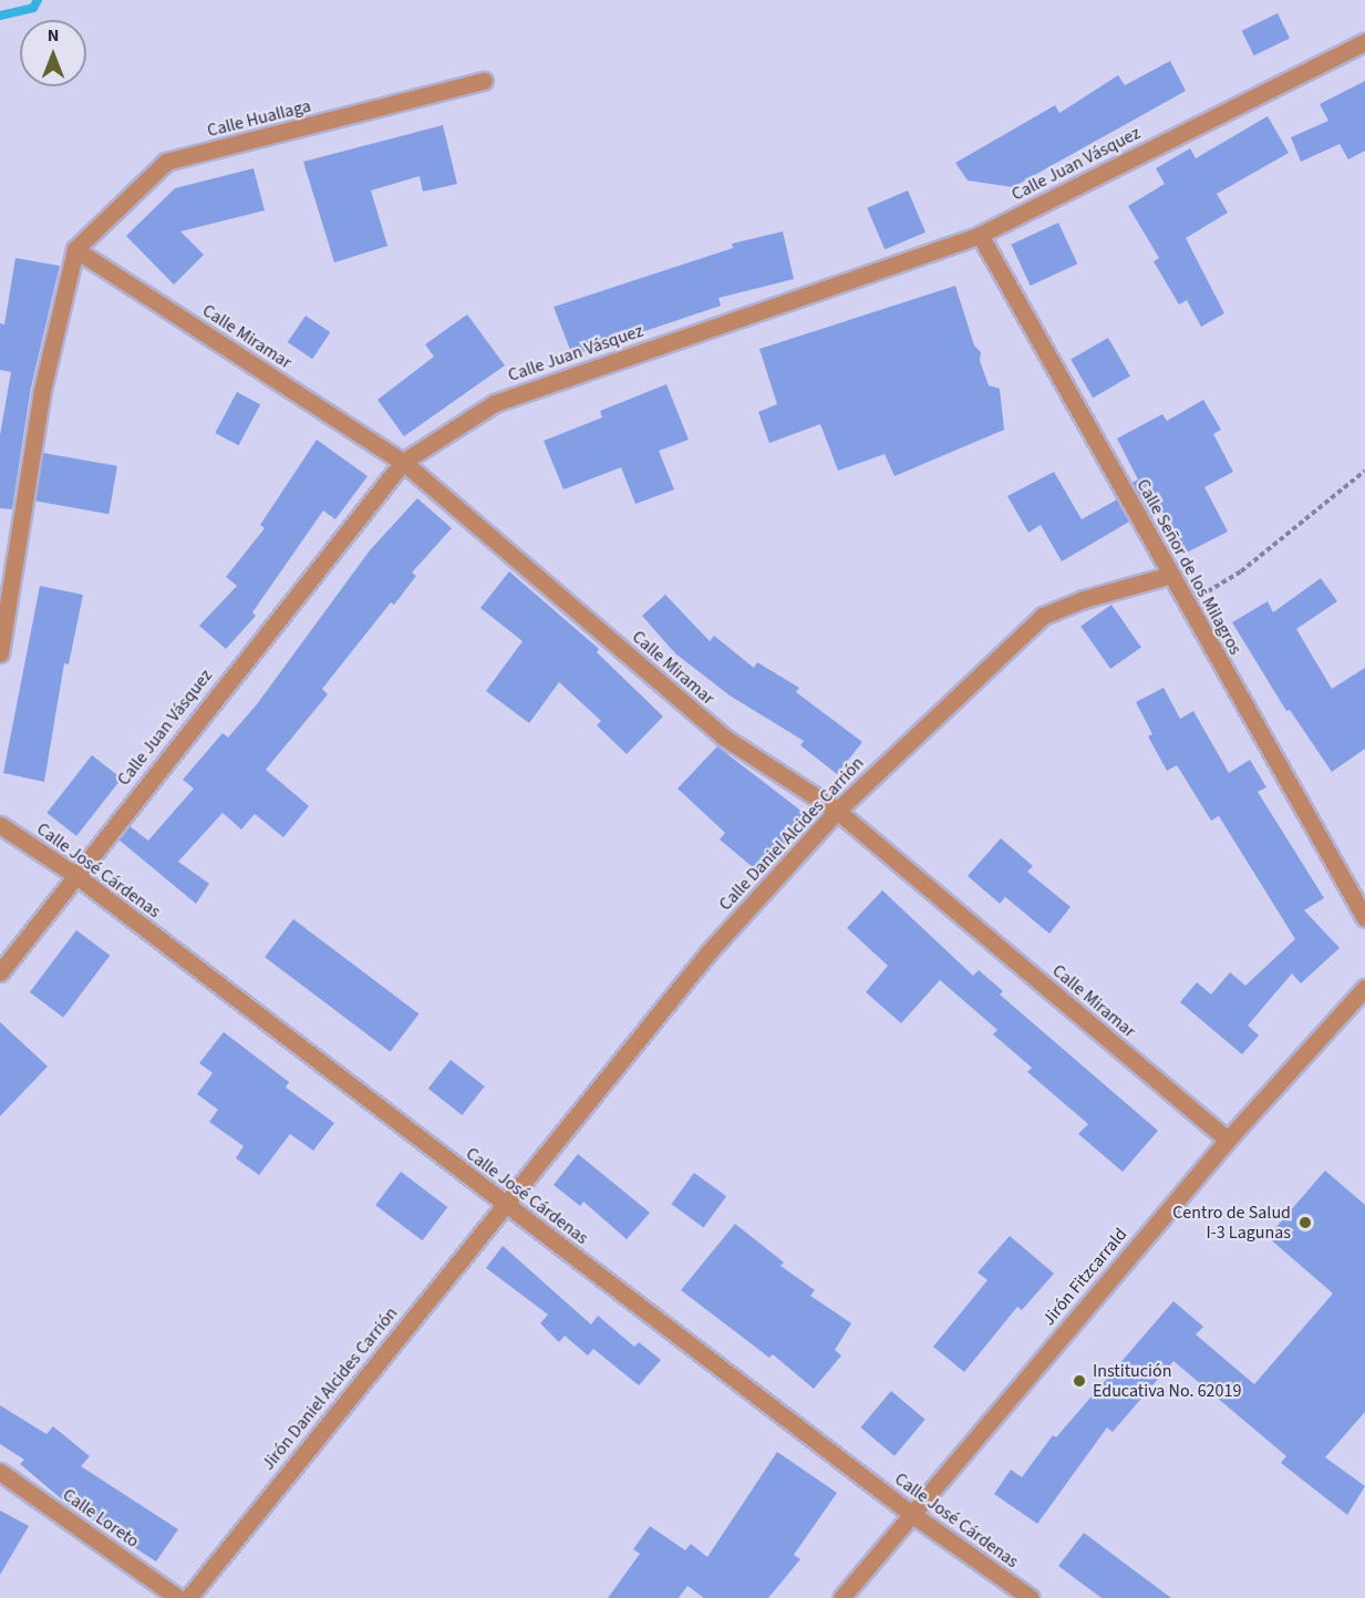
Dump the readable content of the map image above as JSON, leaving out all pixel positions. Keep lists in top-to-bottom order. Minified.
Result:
{"streets":{"street":["Calle Huallaga","Calle Juan Vásquez","Calle Miramar","Calle Señor de los Milagros","Calle Daniel Alcides Carrión","Calle José Cárdenas","Jirón Fitzcarrald","Jirón Daniel Alcides Carrión","Calle Loreto"]},"crossings":[["Calle Huallaga","Calle Miramar"],["Calle Juan Vásquez","Calle Miramar"],["Calle Juan Vásquez","Calle Señor de los Milagros"],["Calle Juan Vásquez","Calle José Cárdenas"],["Calle Miramar","Calle Daniel Alcides Carrión"],["Calle Miramar","Jirón Fitzcarrald"],["Calle Señor de los Milagros","Calle Daniel Alcides Carrión"],["Calle Daniel Alcides Carrión","Calle José Cárdenas"],["Calle Daniel Alcides Carrión","Jirón Daniel Alcides Carrión"],["Calle José Cárdenas","Jirón Fitzcarrald"],["Calle José Cárdenas","Jirón Daniel Alcides Carrión"]],"places":["Centro de Salud I-3 Lagunas","Institución Educativa No. 62019"],"north":"top"}
